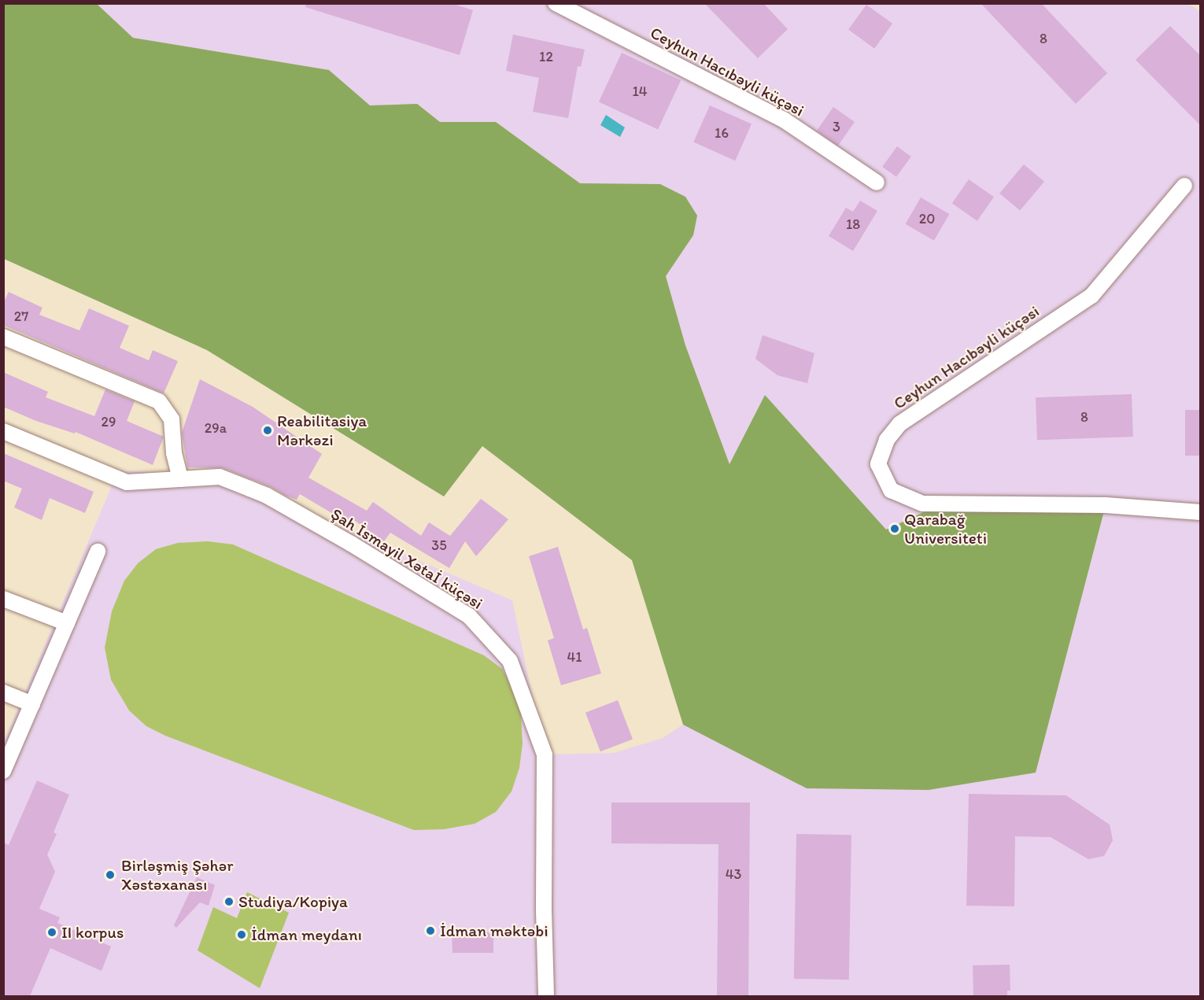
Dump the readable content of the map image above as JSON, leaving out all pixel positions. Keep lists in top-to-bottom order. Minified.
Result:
{"streets":{"street":["Ceyhun Hacıbəyli küçəsi","Şah İsmayil Xətaİ küçəsi"]},"places":["Reabilitasiya Mərkəzi","Qarabağ Universiteti","Birləşmiş Şəhər Xəstəxanası","Studiya/Kopiya","İdman məktəbi","II korpus","İdman meydanı"],"house_numbers":["8","12","14","3","16","20","18","27","8","29","29a","35","41","43"]}
